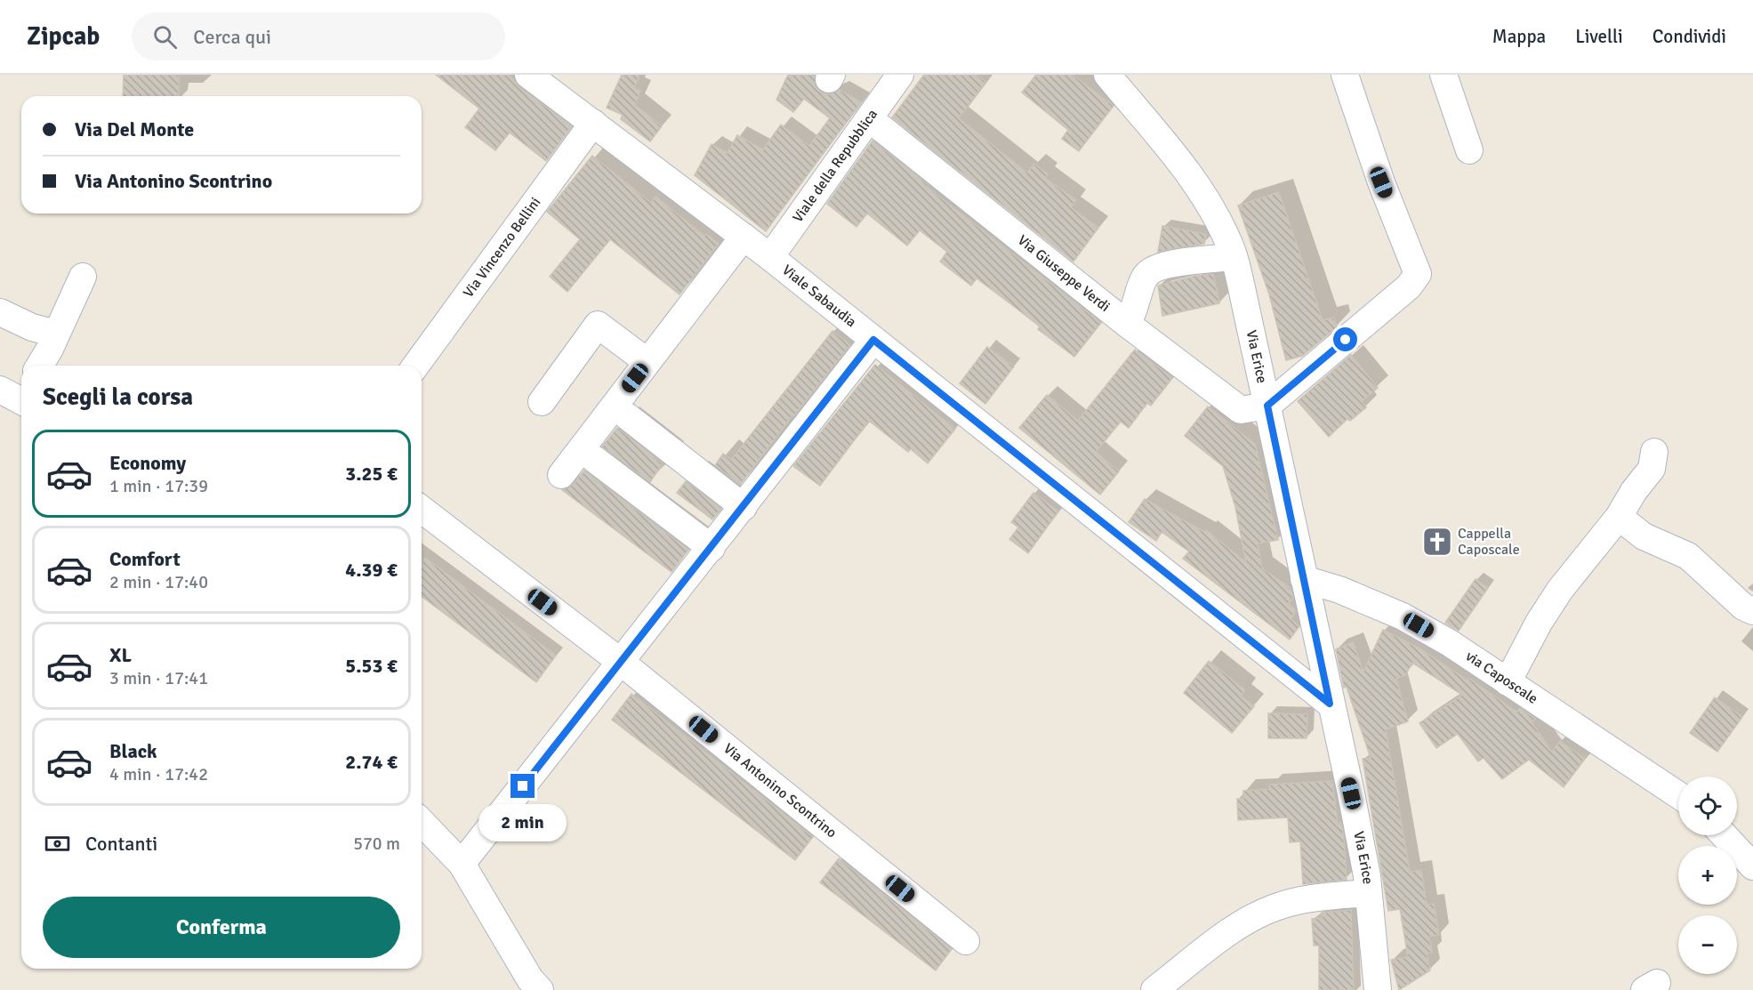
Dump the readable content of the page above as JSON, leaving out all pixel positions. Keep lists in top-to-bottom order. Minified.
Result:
{"streets":{"street":["Viale della Repubblica","Via Vincenzo Bellini","Via Giuseppe Verdi","Viale Sabaudia","Via Erice","via Caposcale","Via Antonino Scontrino"]},"crossings":[["Viale della Repubblica","Via Giuseppe Verdi"],["Viale della Repubblica","Viale Sabaudia"],["Via Vincenzo Bellini","Viale Sabaudia"],["Via Giuseppe Verdi","Via Erice"],["Viale Sabaudia","Via Erice"],["Via Erice","via Caposcale"]],"places":{"church":["Cappella Caposcale"]},"page":{"header":"Zipcab","search":"Cerca qui","nav":["Mappa","Livelli","Condividi"],"banner":["Via Del Monte","Via Antonino Scontrino"],"heading":"Scegli la corsa","list":[{"name":"Economy","note":"1 min · 17:39","value":"3.25 €"},{"name":"Comfort","note":"2 min · 17:40","value":"4.39 €"},{"name":"XL","note":"3 min · 17:41","value":"5.53 €"},{"name":"Black","note":"4 min · 17:42","value":"2.74 €"}],"map_buttons":["+","−"],"bubble":"2 min","pay":["Contanti","570 m"],"buttons":"Conferma"}}
